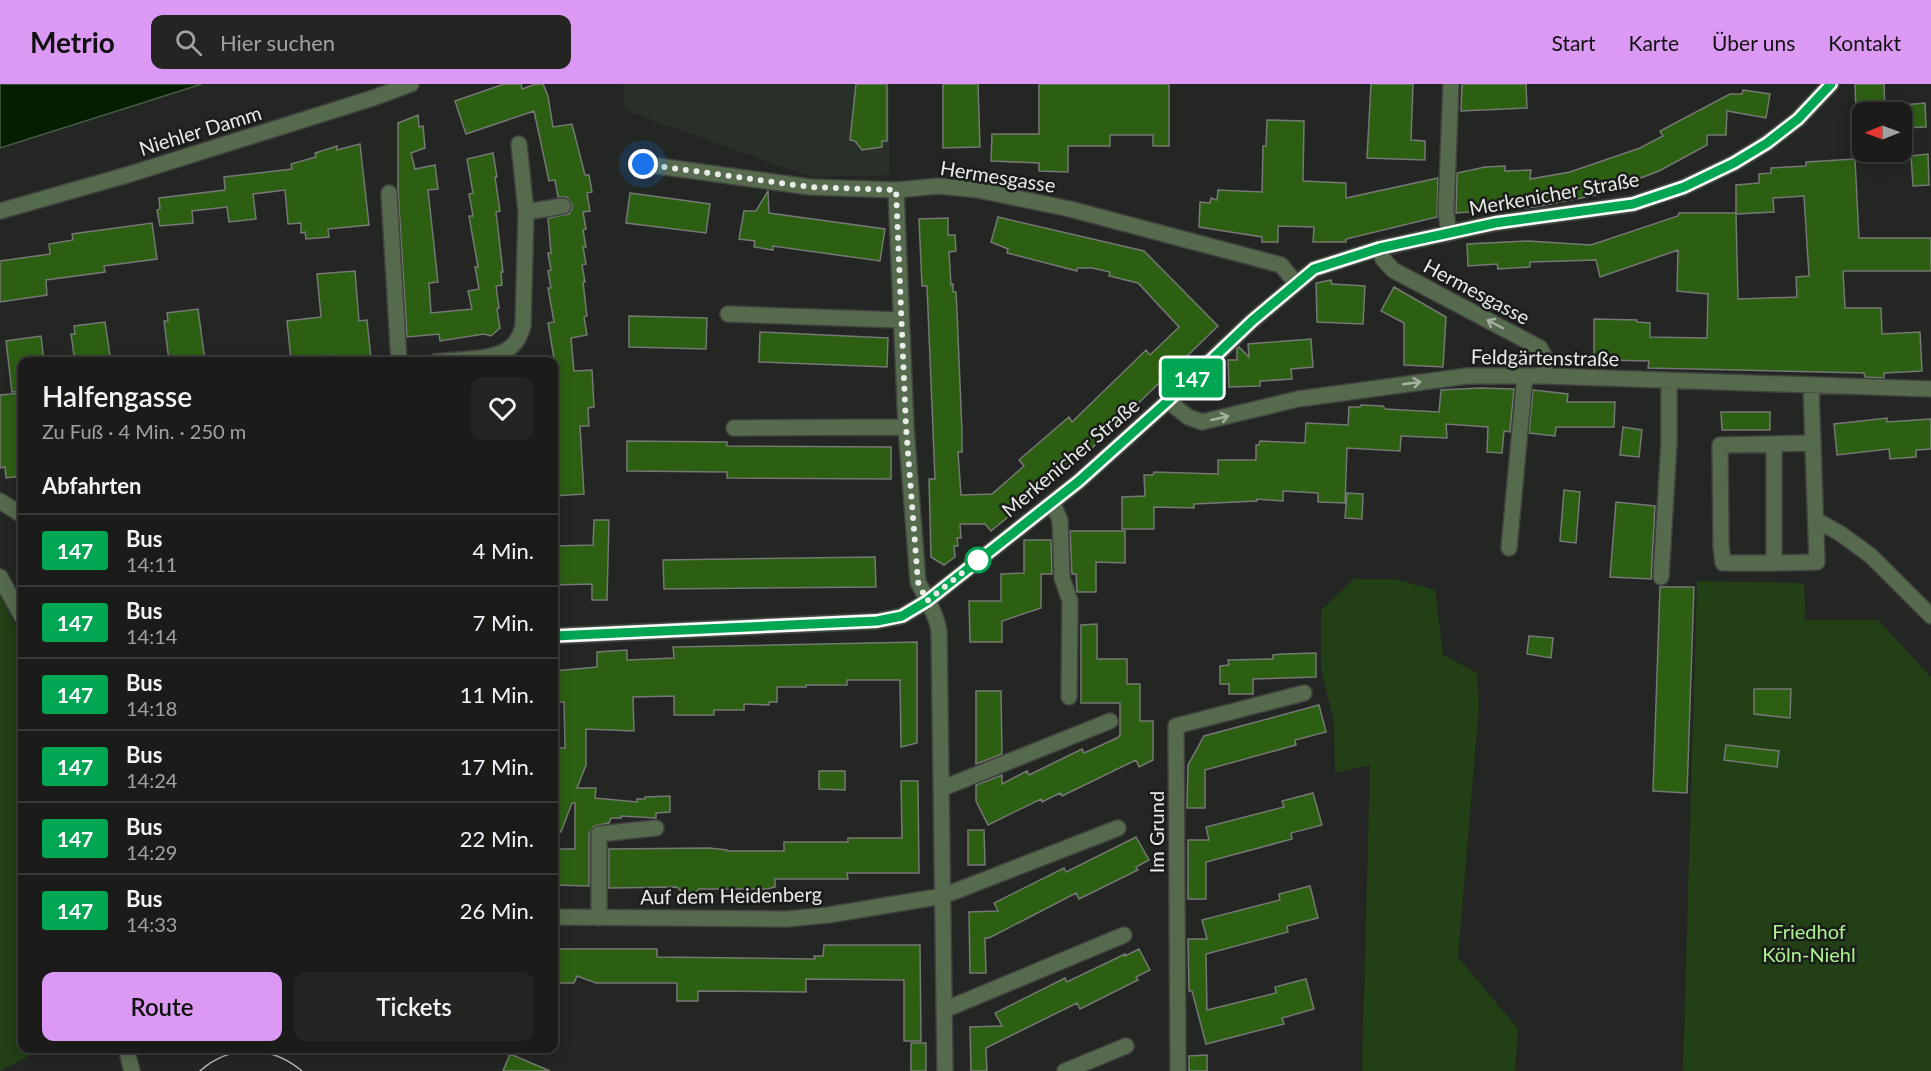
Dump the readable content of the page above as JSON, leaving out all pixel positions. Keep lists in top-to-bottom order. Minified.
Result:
{"streets":{"street":["Niehler Damm","Hermesgasse","Merkenicher Straße","Feldgärtenstraße","Im Grund","Auf dem Heidenberg"]},"crossings":[["Hermesgasse","Merkenicher Straße"],["Hermesgasse","Feldgärtenstraße"],["Merkenicher Straße","Feldgärtenstraße"]],"one_way":["Feldgärtenstraße"],"parks":["Friedhof Köln-Niehl"],"lines":["bus line 147"],"north":"left","page":{"header":"Metrio","search":"Hier suchen","nav":["Start","Karte","Über uns","Kontakt"],"on_map":"147","heading":[["Halfengasse","Zu Fuß · 4 Min. · 250 m"],"Abfahrten"],"list":[{"mark":"147","name":"Bus","note":"14:11","value":"4 Min."},{"mark":"147","name":"Bus","note":"14:14","value":"7 Min."},{"mark":"147","name":"Bus","note":"14:18","value":"11 Min."},{"mark":"147","name":"Bus","note":"14:24","value":"17 Min."},{"mark":"147","name":"Bus","note":"14:29","value":"22 Min."},{"mark":"147","name":"Bus","note":"14:33","value":"26 Min."}],"buttons":["Route","Tickets"]}}
